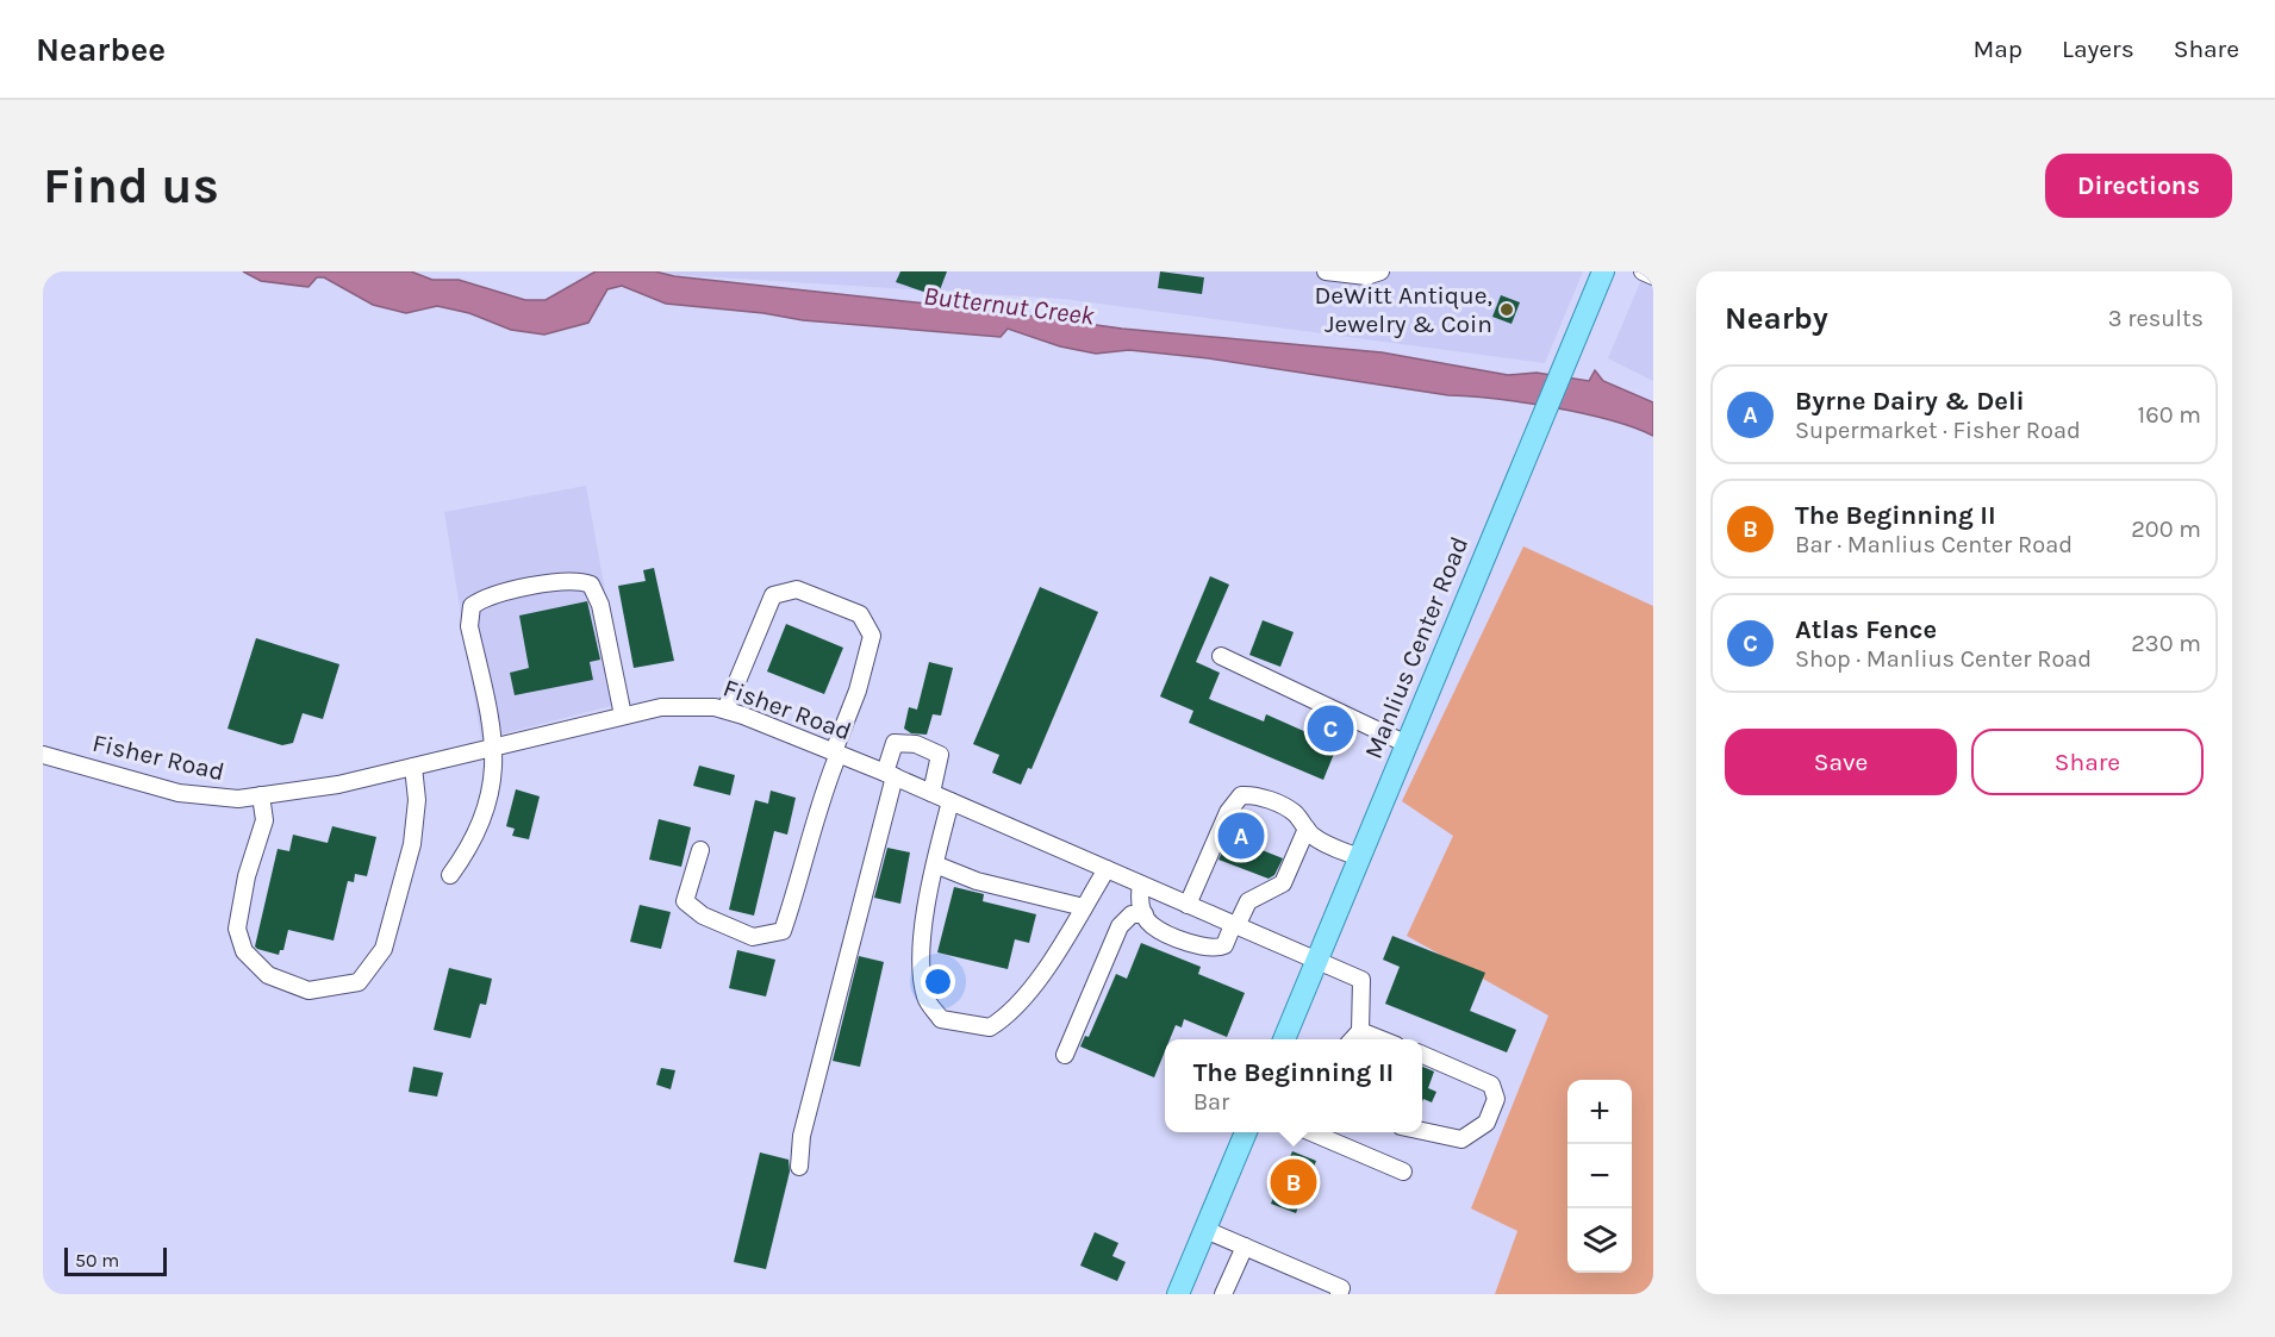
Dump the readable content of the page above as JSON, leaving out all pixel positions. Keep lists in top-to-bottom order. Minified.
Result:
{"streets":{"main road":["Manlius Center Road"],"street":["Fisher Road"]},"crossings":[["Manlius Center Road","Fisher Road"]],"water":["Butternut Creek"],"places":["DeWitt Antique, Jewelry & Coin"],"scale_bar":"50 m","page":{"header":"Nearbee","nav":["Map","Layers","Share"],"buttons":["Directions",["Save","Share"]],"title":"Find us","heading":["Nearby","3 results"],"list":[{"mark":"A","name":"Byrne Dairy & Deli","note":"Supermarket · Fisher Road","value":"160 m"},{"mark":"B","name":"The Beginning II","note":"Bar · Manlius Center Road","value":"200 m"},{"mark":"C","name":"Atlas Fence","note":"Shop · Manlius Center Road","value":"230 m"}],"pins":["C","A","B"],"popup":["The Beginning II","Bar"],"map_buttons":["+","−"],"scale":"50 m"}}
